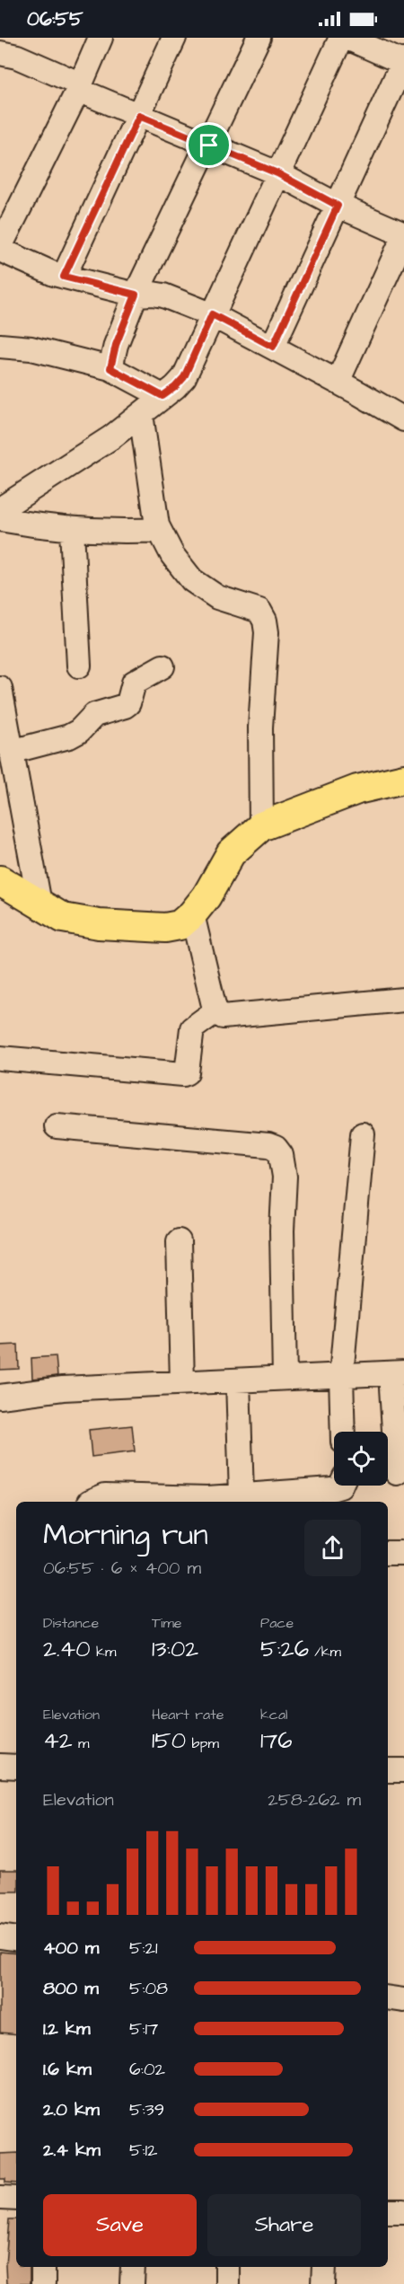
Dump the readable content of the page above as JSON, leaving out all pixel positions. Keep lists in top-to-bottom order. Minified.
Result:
{"page":{"status":"06:55","heading":["Morning run","06:55 · 6 × 400 m"],"stats":[["Distance","2.40 km"],["Time","13:02"],["Pace","5:26 /km"],["Elevation","42 m"],["Heart rate","150 bpm"],["kcal","176"]],"chart":["Elevation","258–262 m"],"list":[{"name":"400 m","note":"5:21"},{"name":"800 m","note":"5:08"},{"name":"1.2 km","note":"5:17"},{"name":"1.6 km","note":"6:02"},{"name":"2.0 km","note":"5:39"},{"name":"2.4 km","note":"5:12"}],"buttons":["Save","Share"]}}
